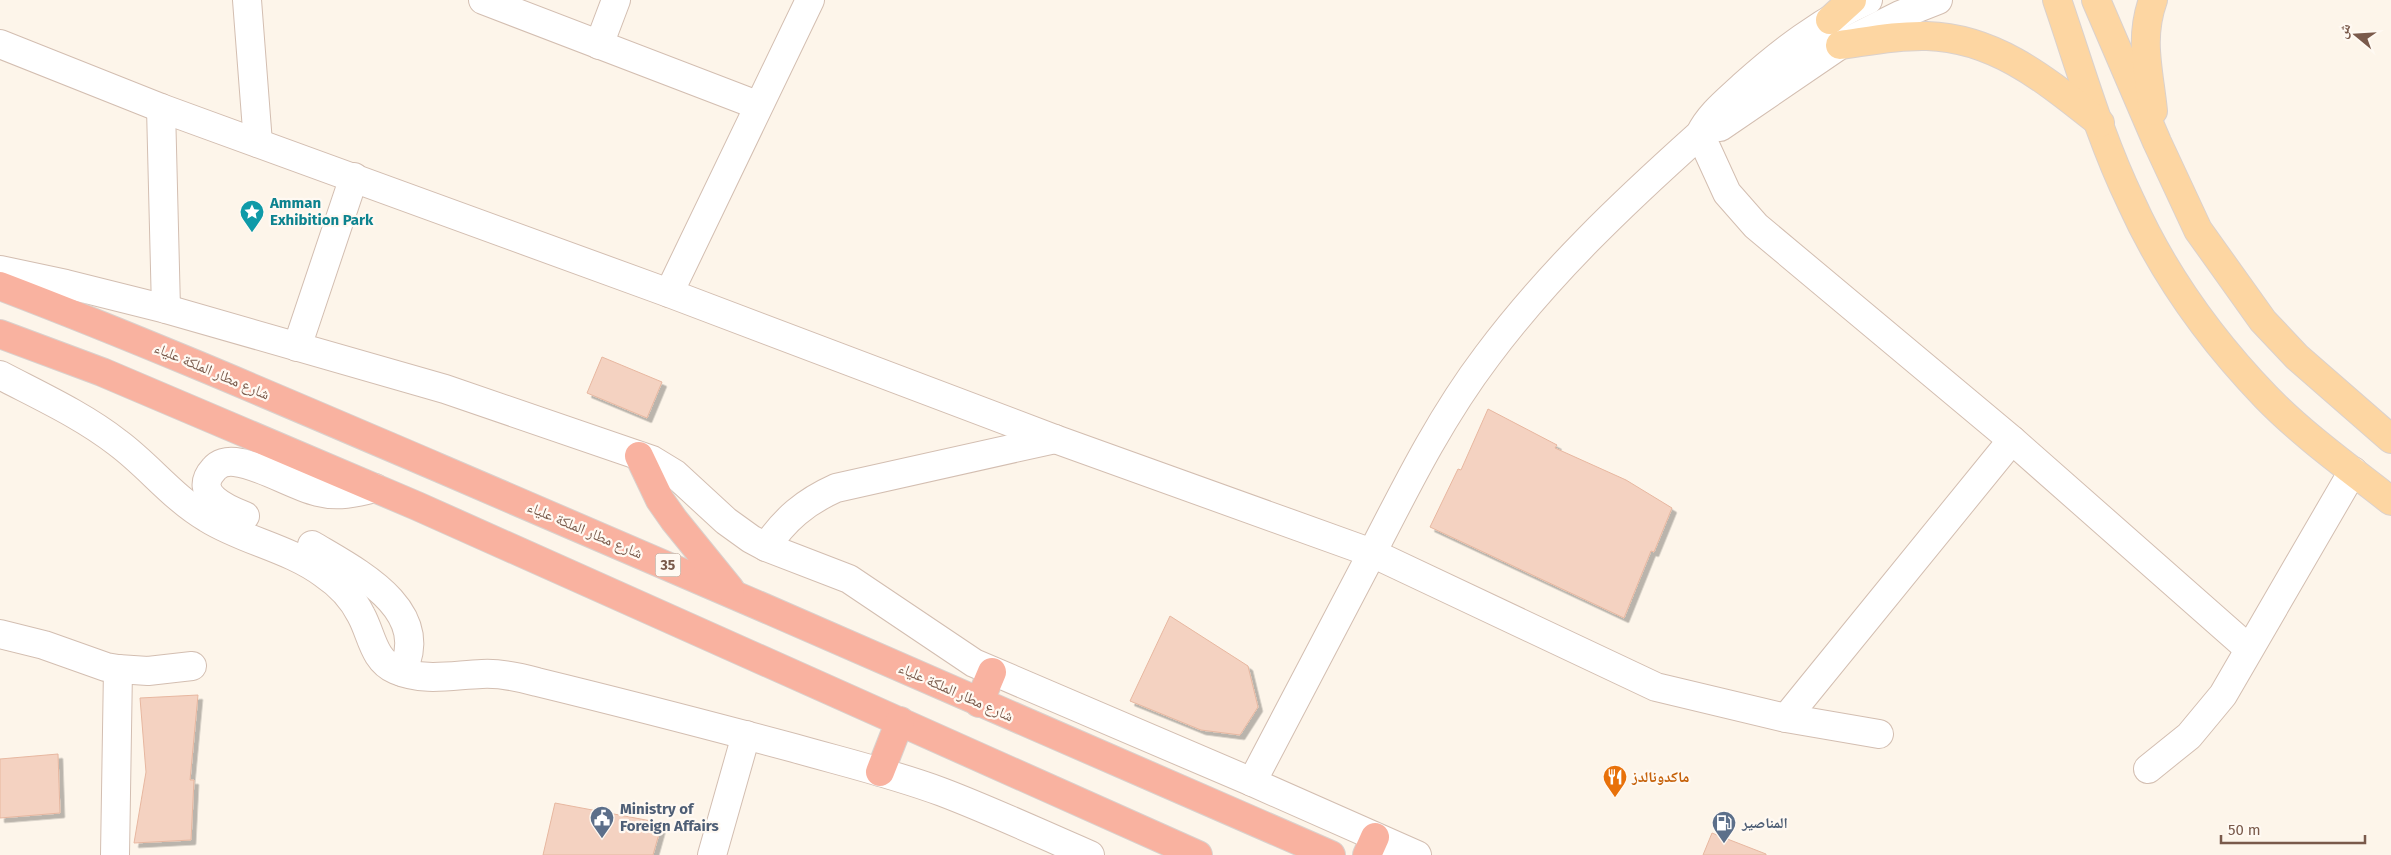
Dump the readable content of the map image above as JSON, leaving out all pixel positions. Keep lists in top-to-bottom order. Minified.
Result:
{"streets":{"highway":["شارع مطار الملكة علياء","35"]},"places":{"place":["Amman Exhibition Park"],"restaurant":["ماكدونالدز"],"public building":["Ministry of Foreign Affairs"],"fuel station":["المناصير"]},"scale_bar":"50 m","north":"left"}
